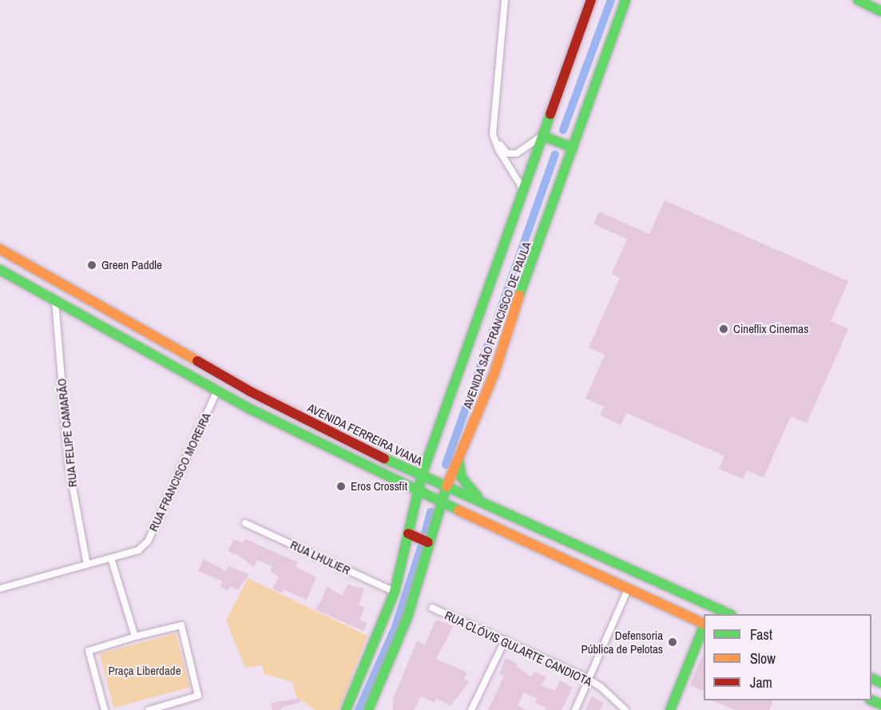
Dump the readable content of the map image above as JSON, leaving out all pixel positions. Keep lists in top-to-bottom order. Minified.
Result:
{"streets":{"main road":["AVENIDA SÃO FRANCISCO DE PAULA","AVENIDA FERREIRA VIANA"],"street":["RUA FELIPE CAMARÃO","RUA FRANCISCO MOREIRA","RUA LHULIER","RUA CLÓVIS GULARTE CANDIOTA"]},"crossings":[["AVENIDA SÃO FRANCISCO DE PAULA","AVENIDA FERREIRA VIANA"],["AVENIDA SÃO FRANCISCO DE PAULA","RUA LHULIER"],["RUA FELIPE CAMARÃO","RUA FRANCISCO MOREIRA"]],"parks":["Praça Liberdade"],"places":["Green Paddle","Cineflix Cinemas","Eros Crossfit","Defensoria Pública de Pelotas"],"legend":["Fast","Slow","Jam"]}
